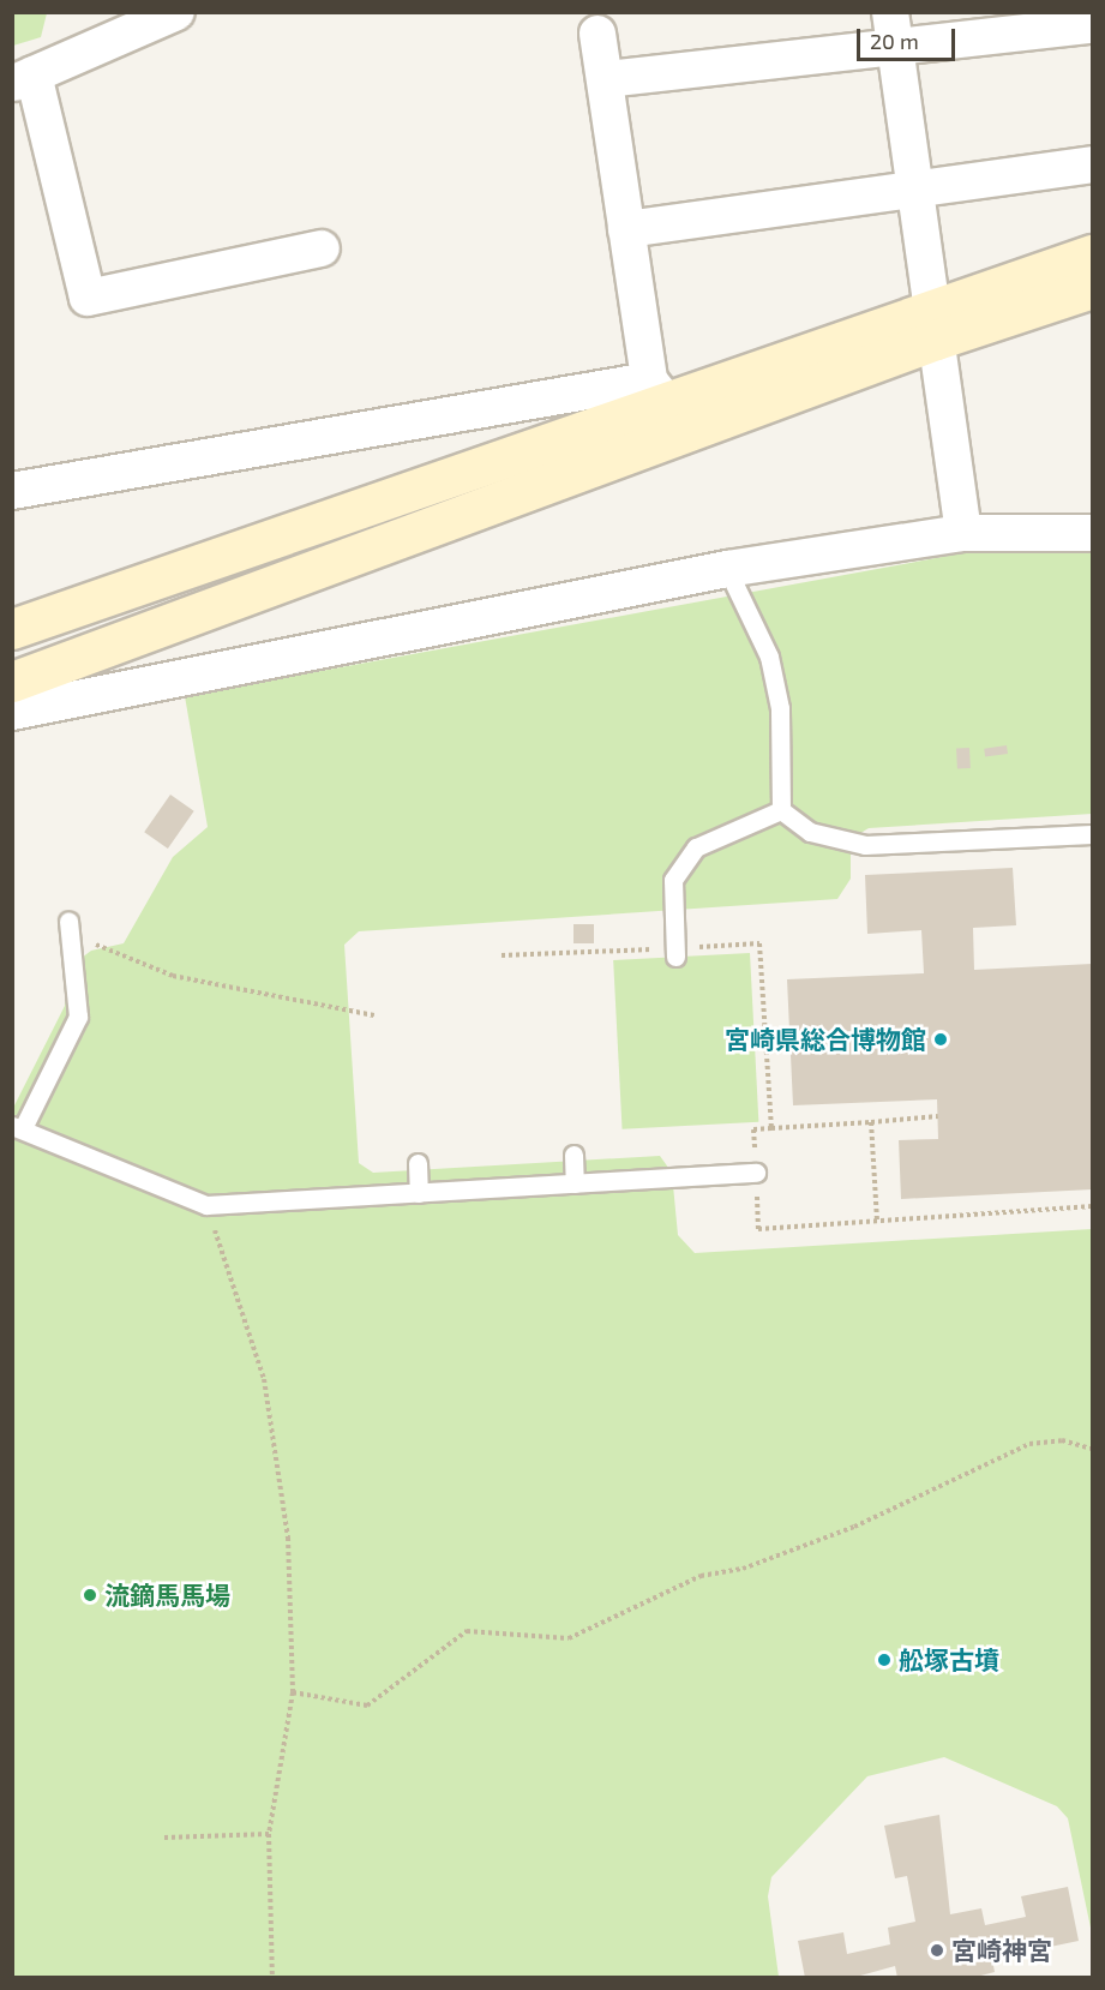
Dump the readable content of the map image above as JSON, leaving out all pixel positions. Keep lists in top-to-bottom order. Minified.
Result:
{"places":["宮崎県総合博物館","流鏑馬馬場","舩塚古墳","宮崎神宮"],"scale_bar":"20 m"}
